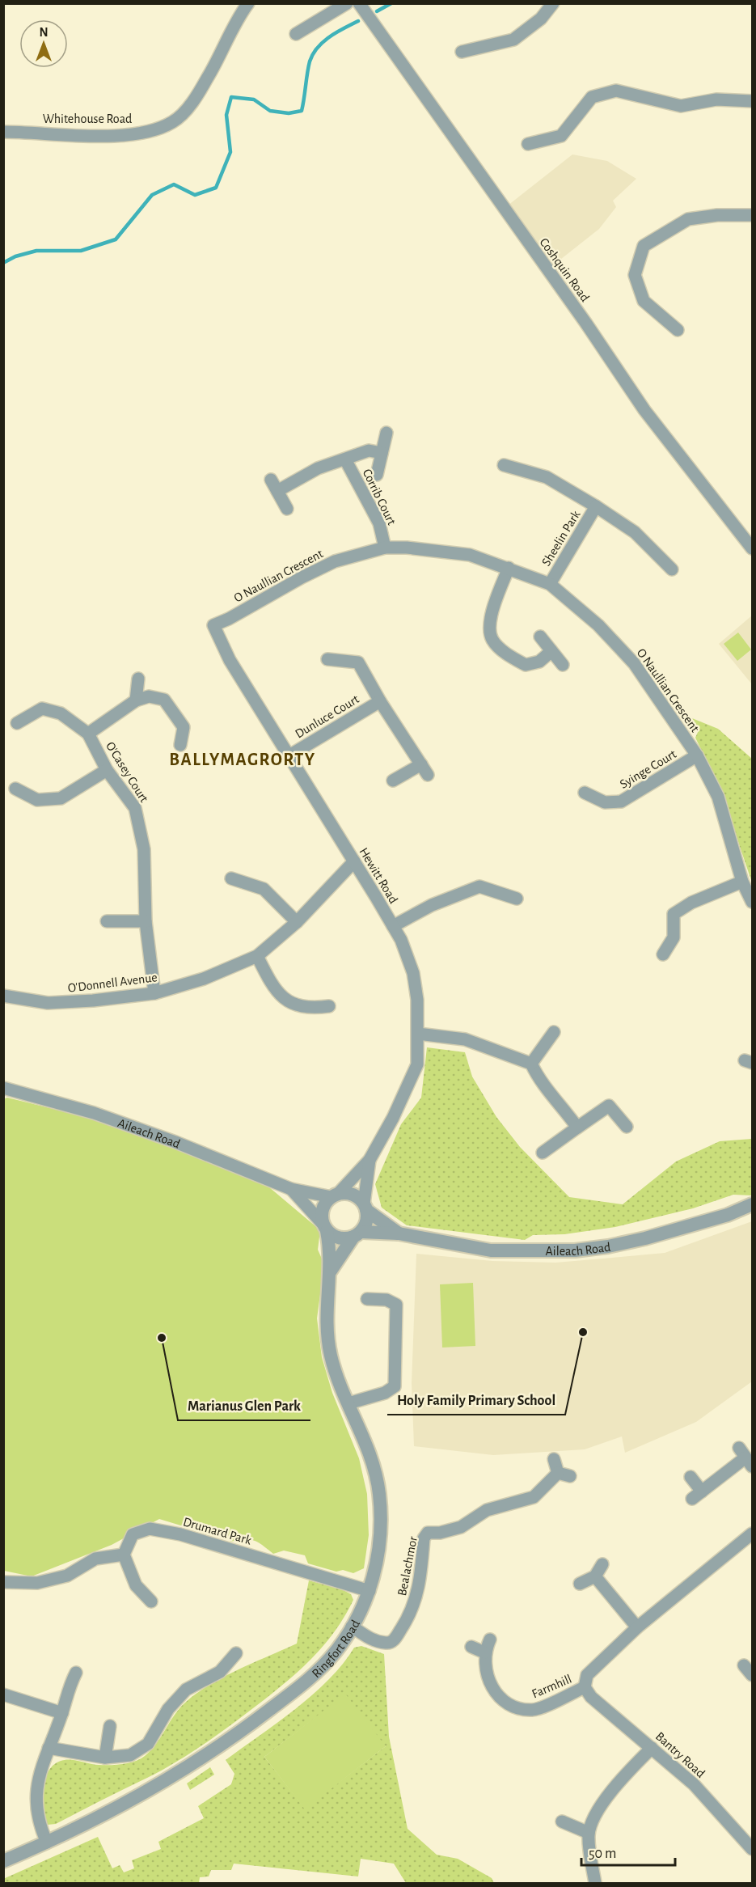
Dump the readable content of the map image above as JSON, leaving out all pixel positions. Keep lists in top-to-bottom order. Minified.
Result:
{"streets":{"street":["Whitehouse Road","Coshquin Road","Corrib Court","Sheelin Park","O Naullian Crescent","Dunluce Court","Syinge Court","O'Casey Court","Hewitt Road","O'Donnell Avenue","Aileach Road","Drumard Park","Bealachmor","Ringfort Road","Farmhill","Bantry Road"]},"crossings":[["Corrib Court","O Naullian Crescent"],["Sheelin Park","O Naullian Crescent"],["O Naullian Crescent","Syinge Court"],["O Naullian Crescent","Hewitt Road"],["Dunluce Court","Hewitt Road"],["O'Casey Court","O'Donnell Avenue"],["Hewitt Road","O'Donnell Avenue"],["Hewitt Road","Aileach Road"],["Hewitt Road","Ringfort Road"],["Aileach Road","Ringfort Road"],["Drumard Park","Ringfort Road"],["Bealachmor","Ringfort Road"],["Farmhill","Bantry Road"]],"districts":["BALLYMAGRORTY"],"places":["Holy Family Primary School","Marianus Glen Park"],"scale_bar":"50 m","north":"top"}
